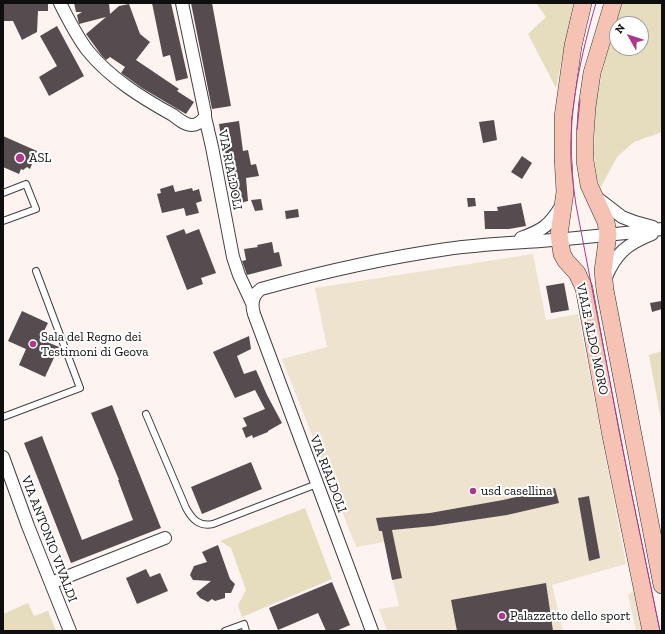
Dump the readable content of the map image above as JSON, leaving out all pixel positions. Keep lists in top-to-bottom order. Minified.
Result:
{"streets":{"street":["VIA RIALDOLI","VIALE ALDO MORO","VIA ANTONIO VIVALDI"]},"places":["ASL","Sala del Regno dei Testimoni di Geova","usd casellina","Palazzetto dello sport"],"north":"top left"}
